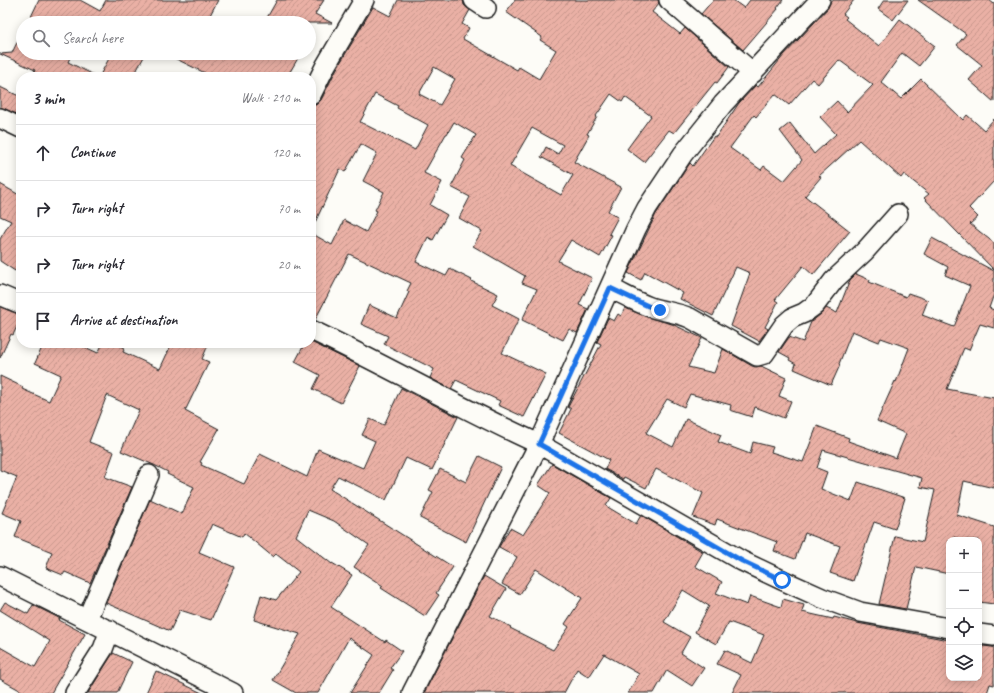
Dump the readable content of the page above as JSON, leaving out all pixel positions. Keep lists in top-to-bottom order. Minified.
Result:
{"page":{"search":"Search here","heading":["3 min","Walk · 210 m"],"list":[["Continue","120 m"],["Turn right","70 m"],["Turn right","20 m"],"Arrive at destination"],"map_buttons":["+","−"]}}
